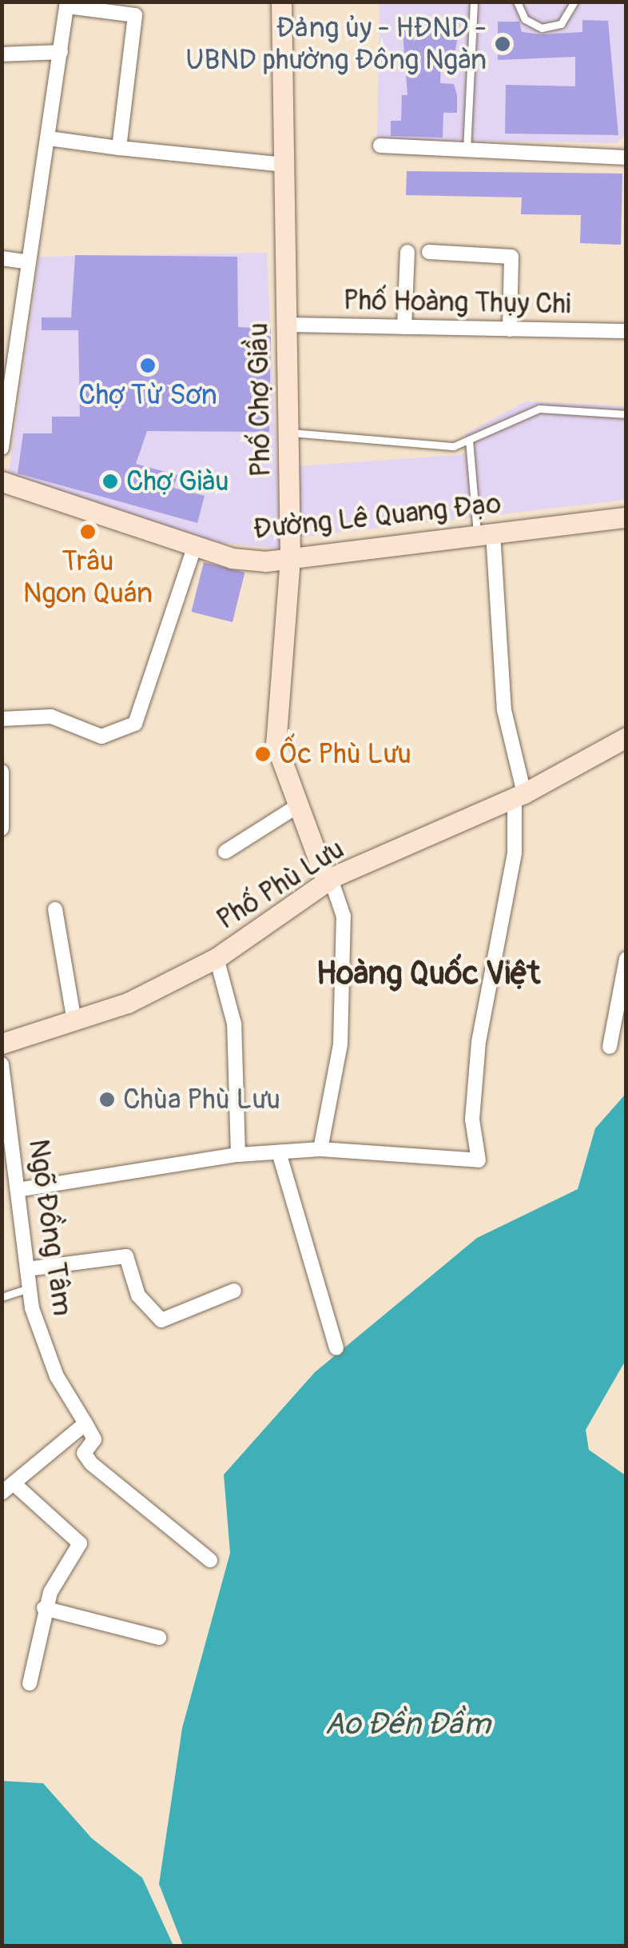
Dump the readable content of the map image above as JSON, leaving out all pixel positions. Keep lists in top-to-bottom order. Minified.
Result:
{"streets":{"main road":["Phố Chợ Giầu","Đường Lê Quang Đạo","Phố Phù Lưu"],"street":["Phố Hoàng Thụy Chi","Ngõ Đồng Tâm"]},"crossings":[["Phố Hoàng Thụy Chi","Phố Chợ Giầu"],["Phố Chợ Giầu","Đường Lê Quang Đạo"],["Phố Chợ Giầu","Phố Phù Lưu"]],"districts":["Hoàng Quốc Việt"],"water":["Ao Đền Đầm"],"places":["Đảng ủy - HĐND - UBND phường Đông Ngàn","Chợ Từ Sơn","Chợ Giàu","Trâu Ngon Quán","Ốc Phù Lưu","Chùa Phù Lưu"]}
